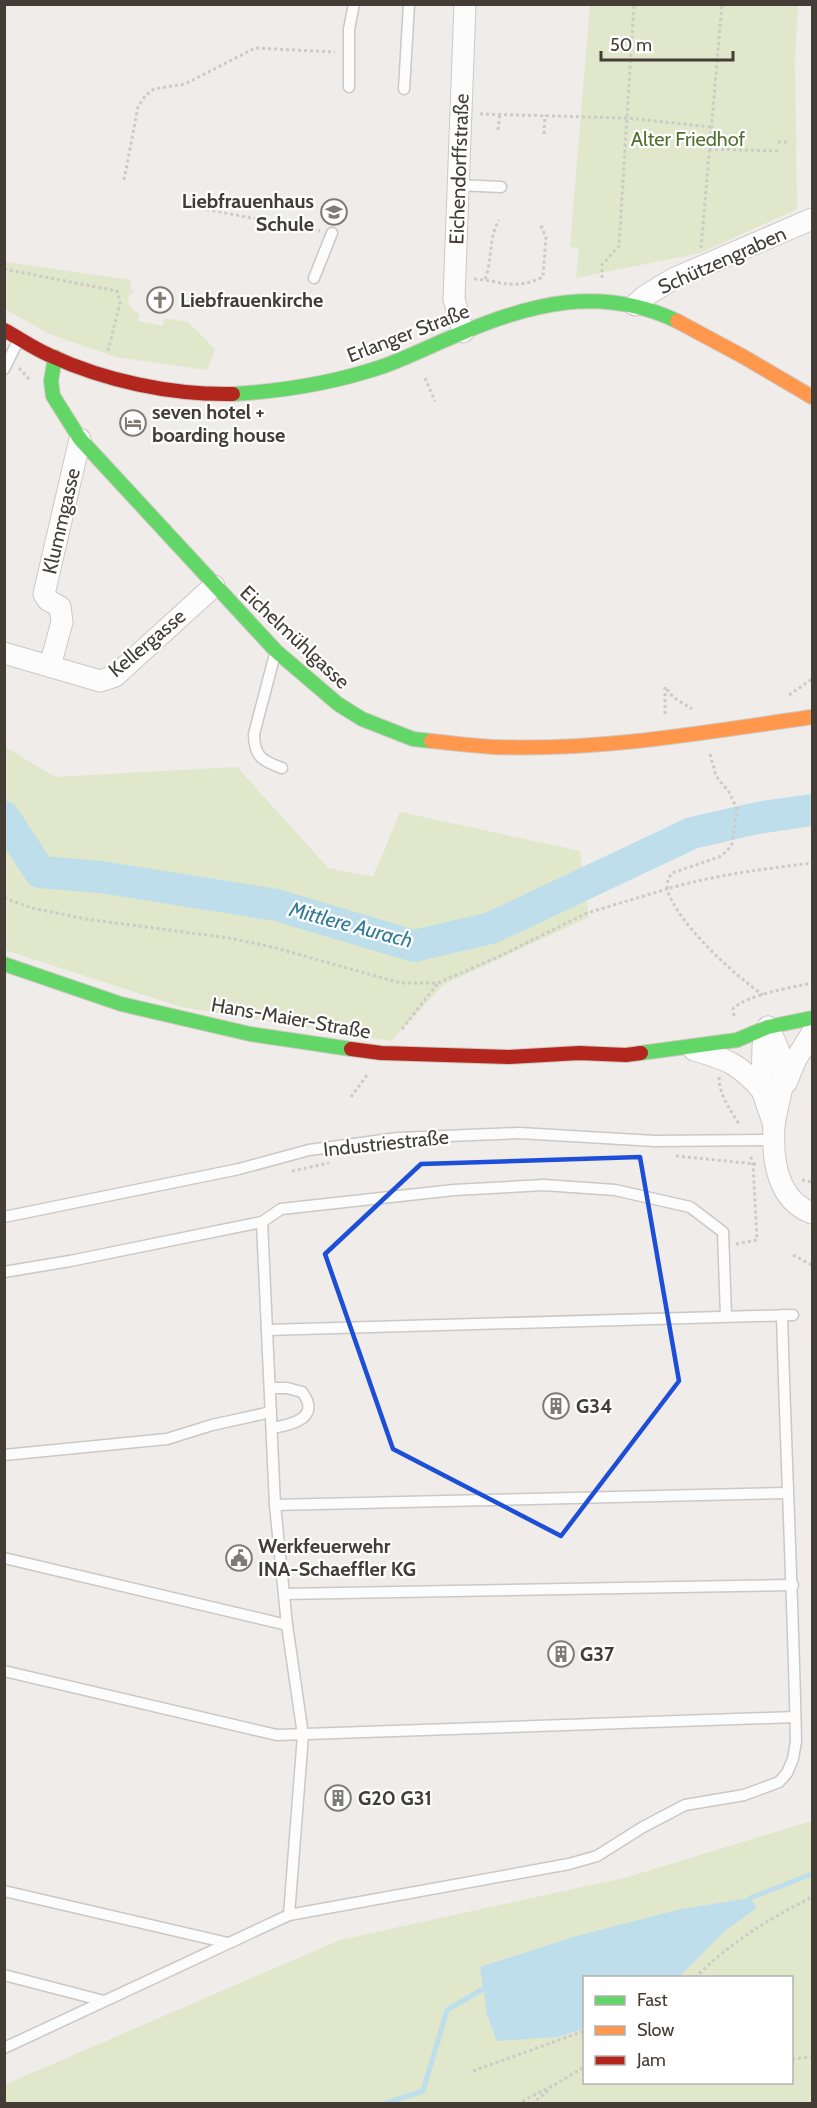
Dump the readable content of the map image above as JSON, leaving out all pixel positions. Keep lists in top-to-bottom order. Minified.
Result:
{"streets":{"street":["Eichendorffstraße","Schützengraben","Erlanger Straße","Klummgasse","Eichelmühlgasse","Kellergasse","Hans-Maier-Straße"],"lane":["Industriestraße"]},"crossings":[["Eichendorffstraße","Erlanger Straße"],["Schützengraben","Erlanger Straße"],["Erlanger Straße","Eichelmühlgasse"],["Klummgasse","Eichelmühlgasse"],["Klummgasse","Kellergasse"],["Eichelmühlgasse","Kellergasse"]],"water":["Mittlere Aurach"],"parks":["Alter Friedhof"],"places":{"school or university":["Liebfrauenhaus Schule"],"church":["Liebfrauenkirche"],"hotel":["seven hotel + boarding house"],"building":["G34","G37","G20 G31"],"public building":["Werkfeuerwehr INA-Schaeffler KG"]},"legend":["Fast","Slow","Jam"],"scale_bar":"50 m"}
